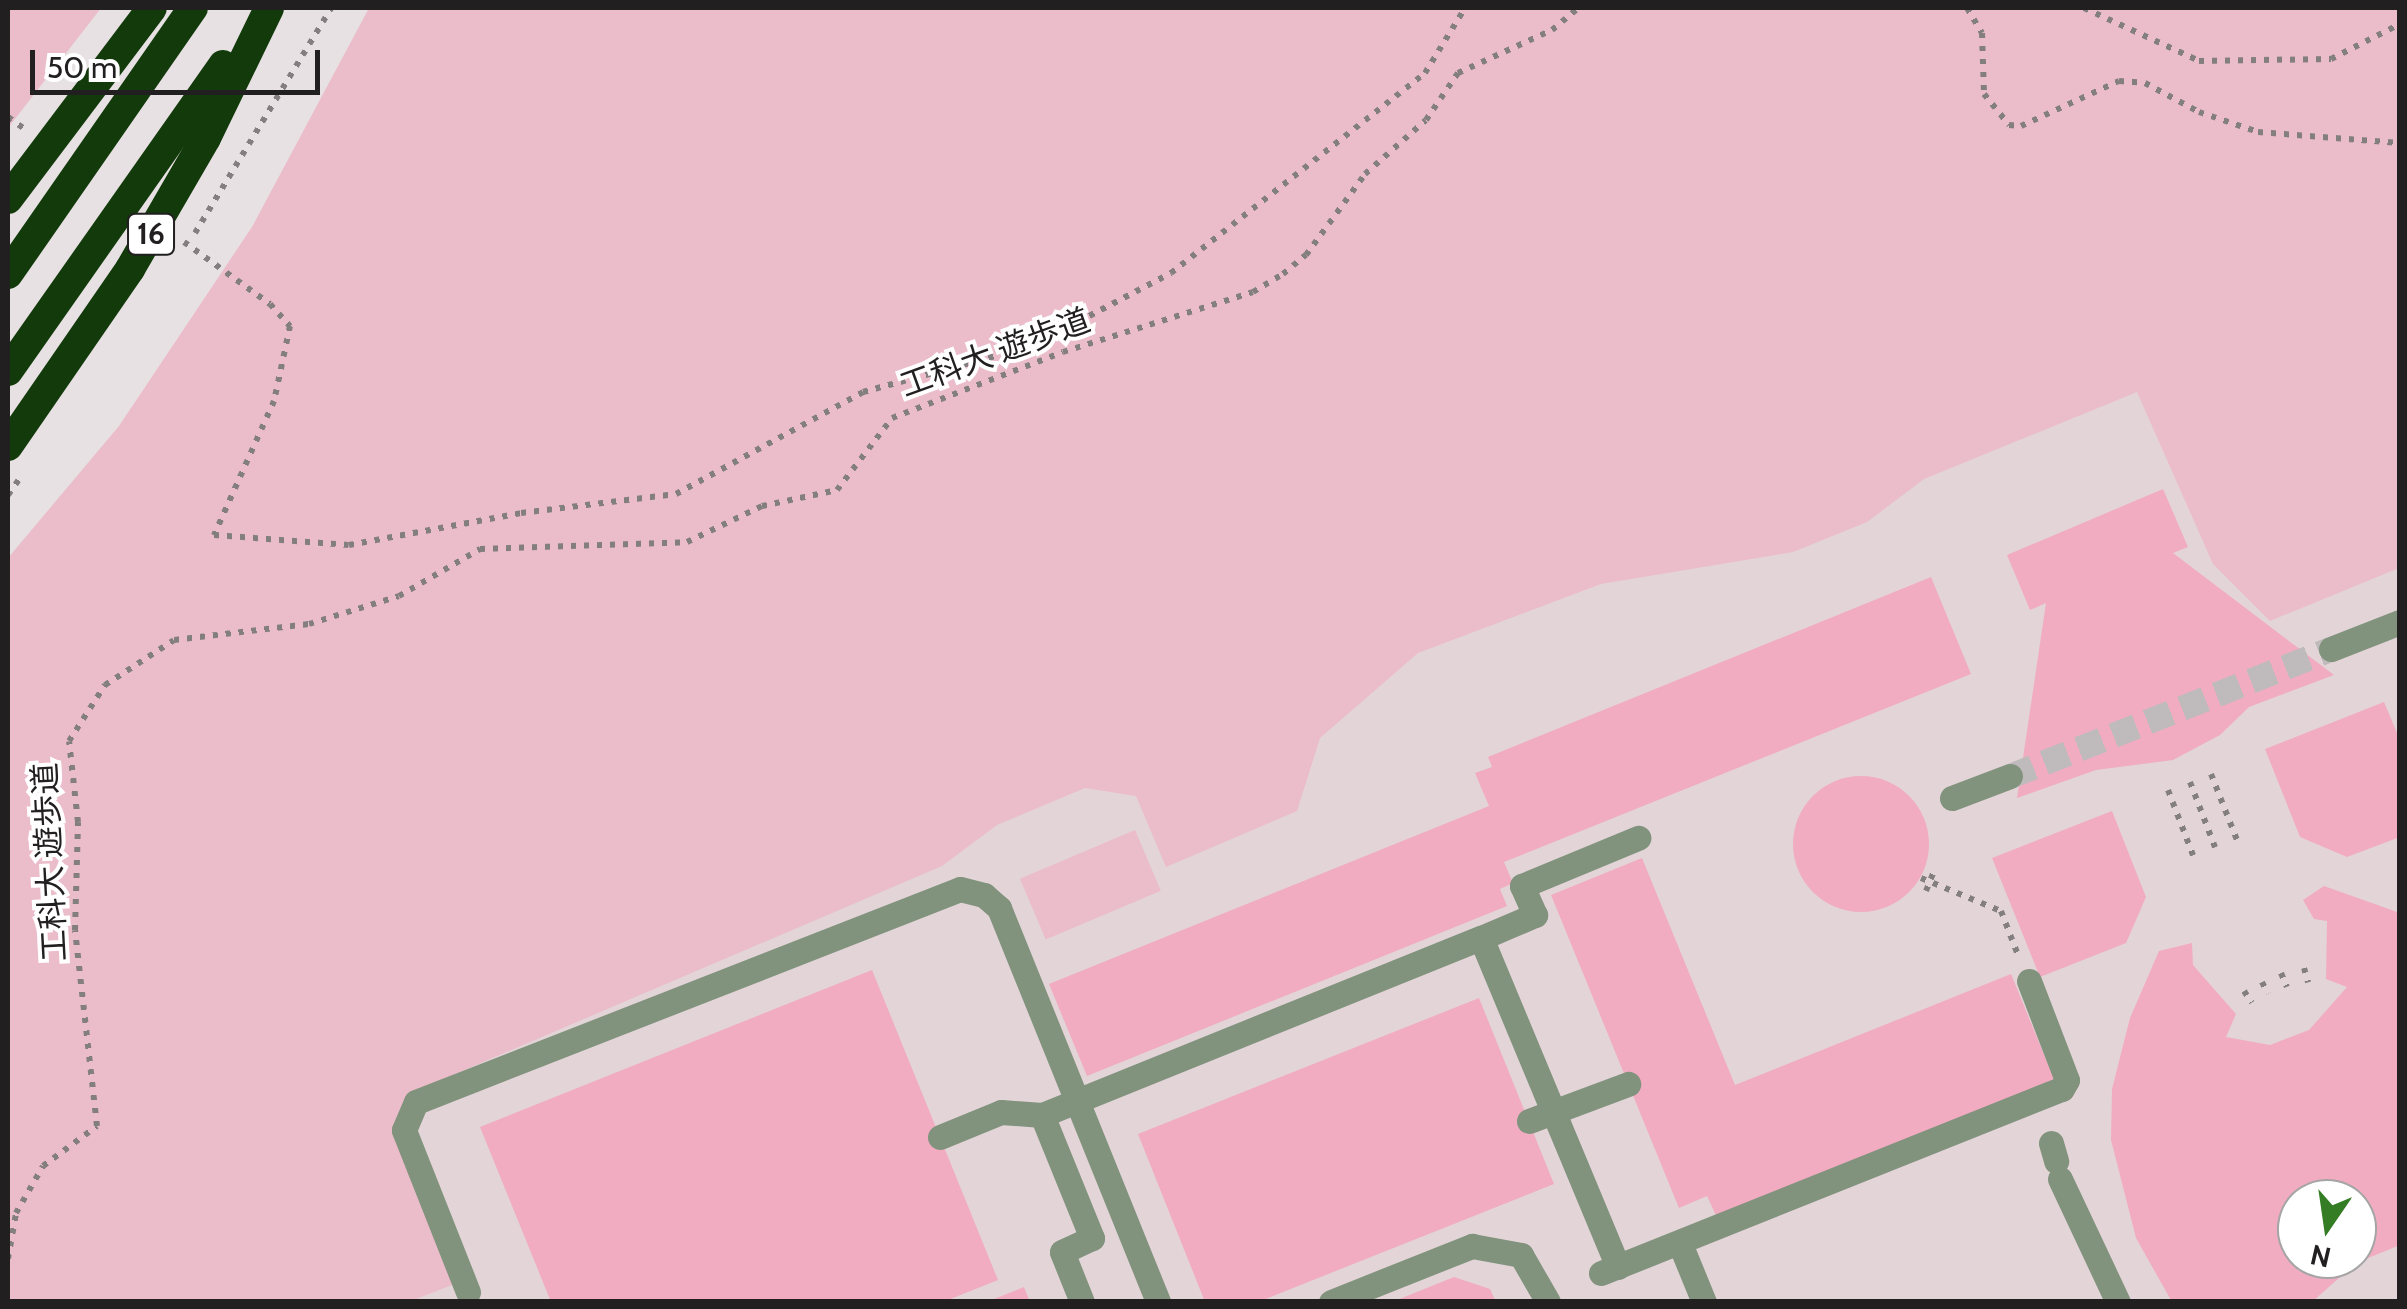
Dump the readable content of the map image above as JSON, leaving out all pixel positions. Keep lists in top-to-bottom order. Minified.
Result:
{"streets":{"highway":["16"],"path":["工科大 遊歩道"]},"scale_bar":"50 m","north":"bottom"}
